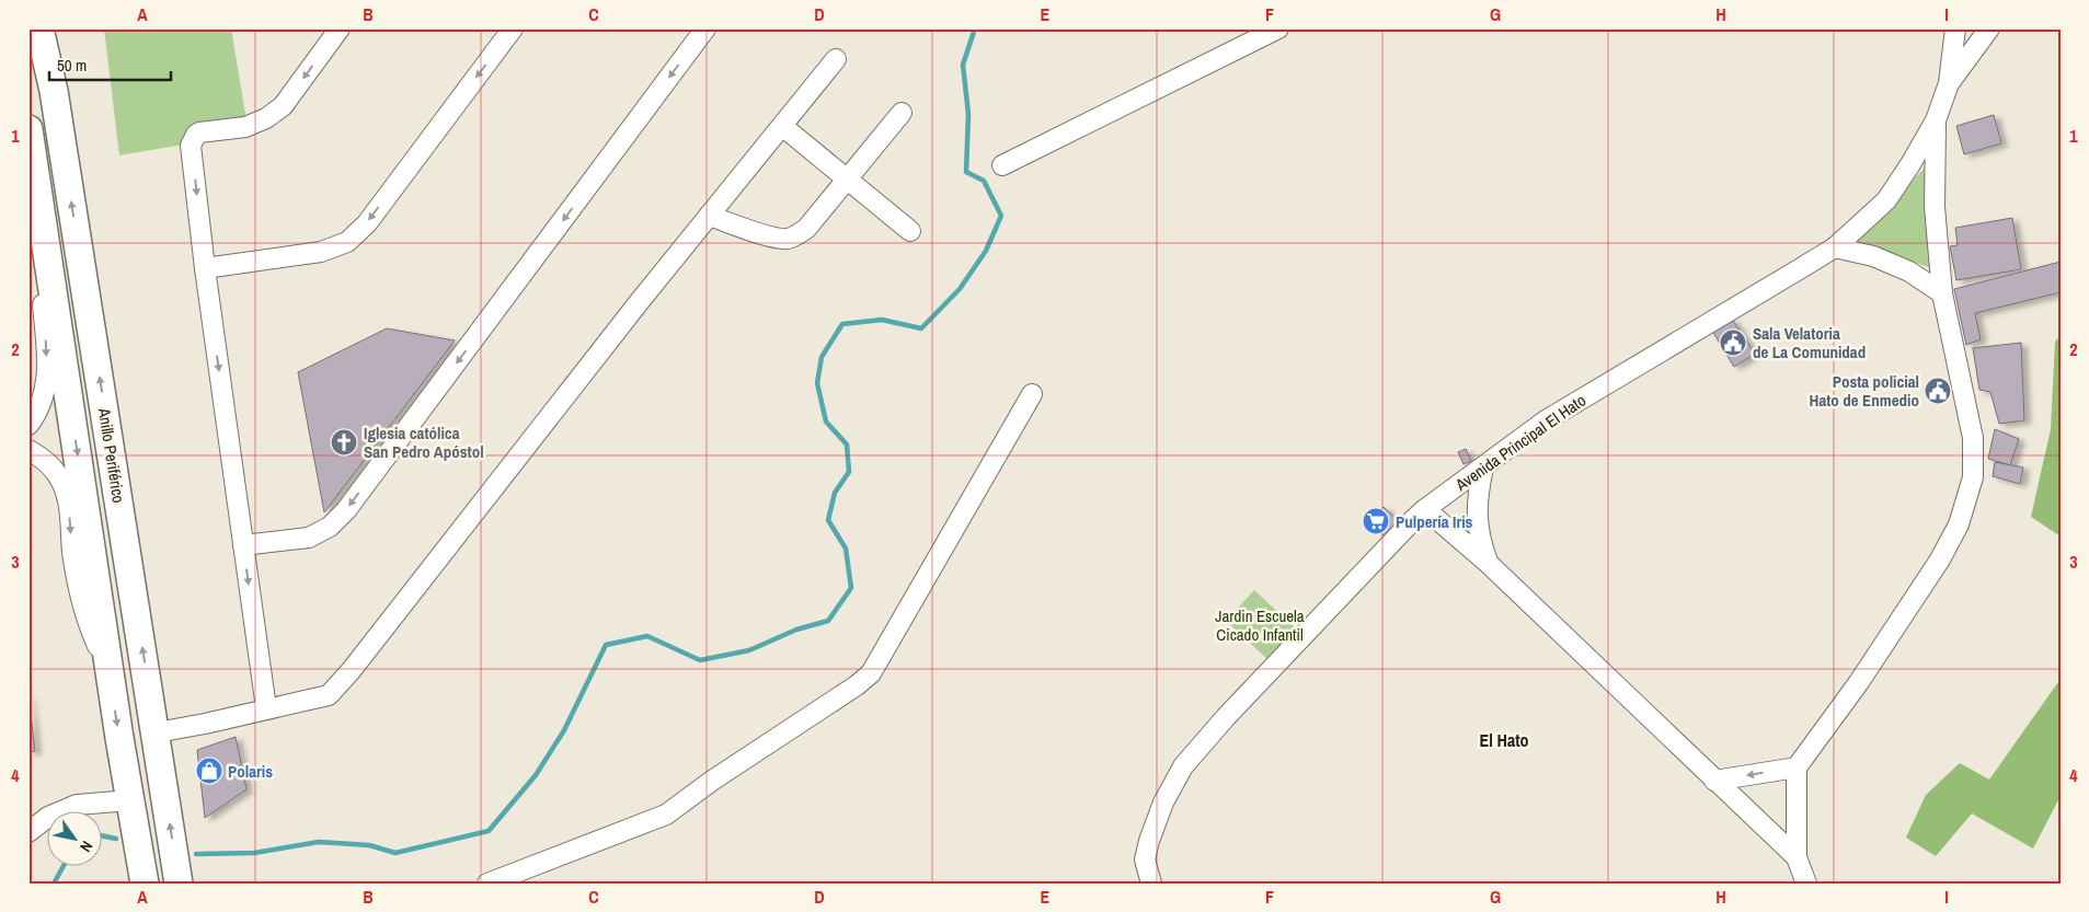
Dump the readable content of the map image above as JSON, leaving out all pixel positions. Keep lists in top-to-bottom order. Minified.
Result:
{"streets":{"highway":["Anillo Periférico"],"street":["Avenida Principal El Hato"]},"districts":["El Hato"],"parks":["Jardin Escuela Cicado Infantil"],"places":{"public building":["Sala Velatoria de La Comunidad","Posta policial Hato de Enmedio"],"church":["Iglesia católica San Pedro Apóstol"],"supermarket":["Pulpería Iris"],"shop":["Polaris"]},"scale_bar":"50 m","north":"bottom right","grid":{"columns":["A","B","C","D","E","F","G","H","I"],"rows":["1","2","3","4"]}}
